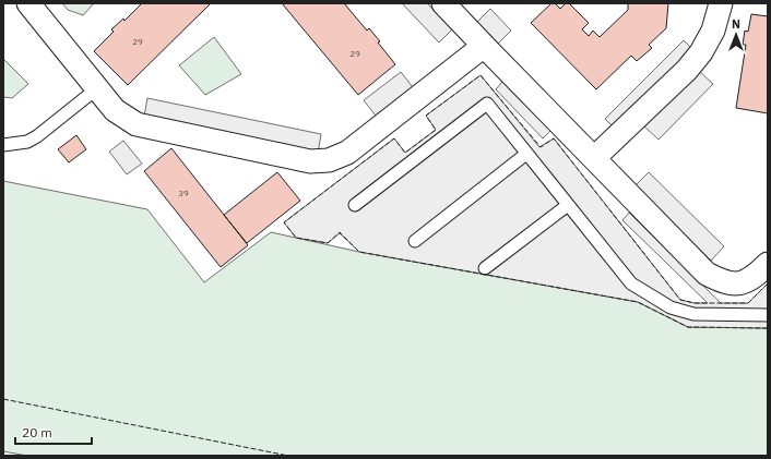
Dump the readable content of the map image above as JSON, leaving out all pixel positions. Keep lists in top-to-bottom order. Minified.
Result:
{"house_numbers":["29","29","39"],"scale_bar":"20 m","north":"top"}
